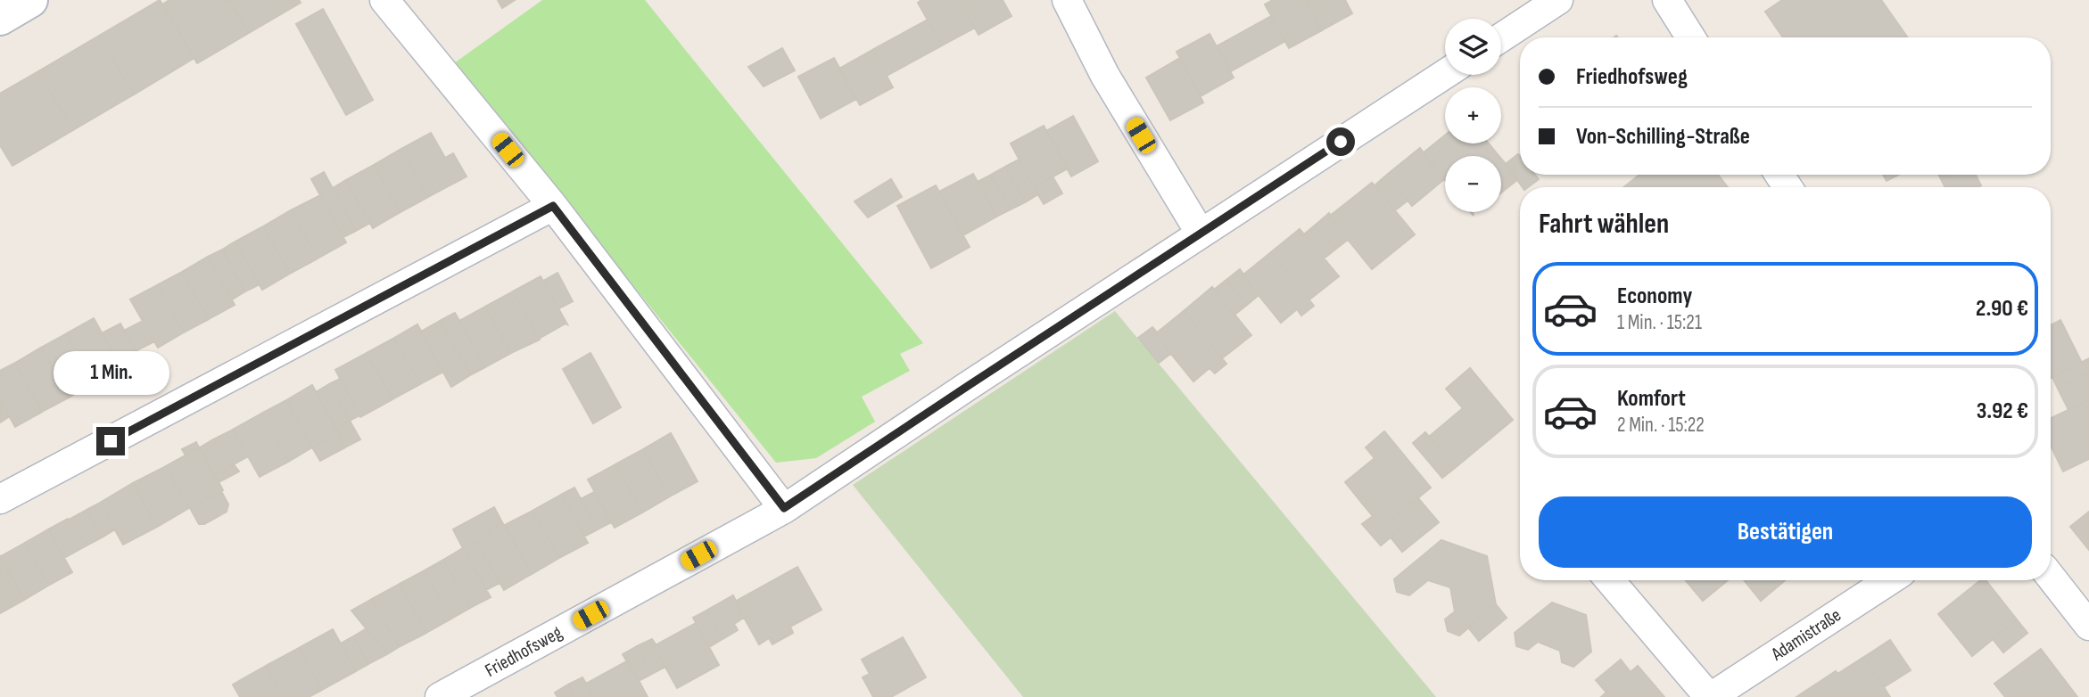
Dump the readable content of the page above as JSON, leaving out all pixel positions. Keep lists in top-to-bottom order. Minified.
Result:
{"streets":{"street":["Adamistraße","Friedhofsweg"]},"page":{"map_buttons":["+","−"],"banner":["Friedhofsweg","Von-Schilling-Straße"],"heading":"Fahrt wählen","list":[{"name":"Economy","note":"1 Min. · 15:21","value":"2.90 €"},{"name":"Komfort","note":"2 Min. · 15:22","value":"3.92 €"}],"bubble":"1 Min.","buttons":"Bestätigen"}}
